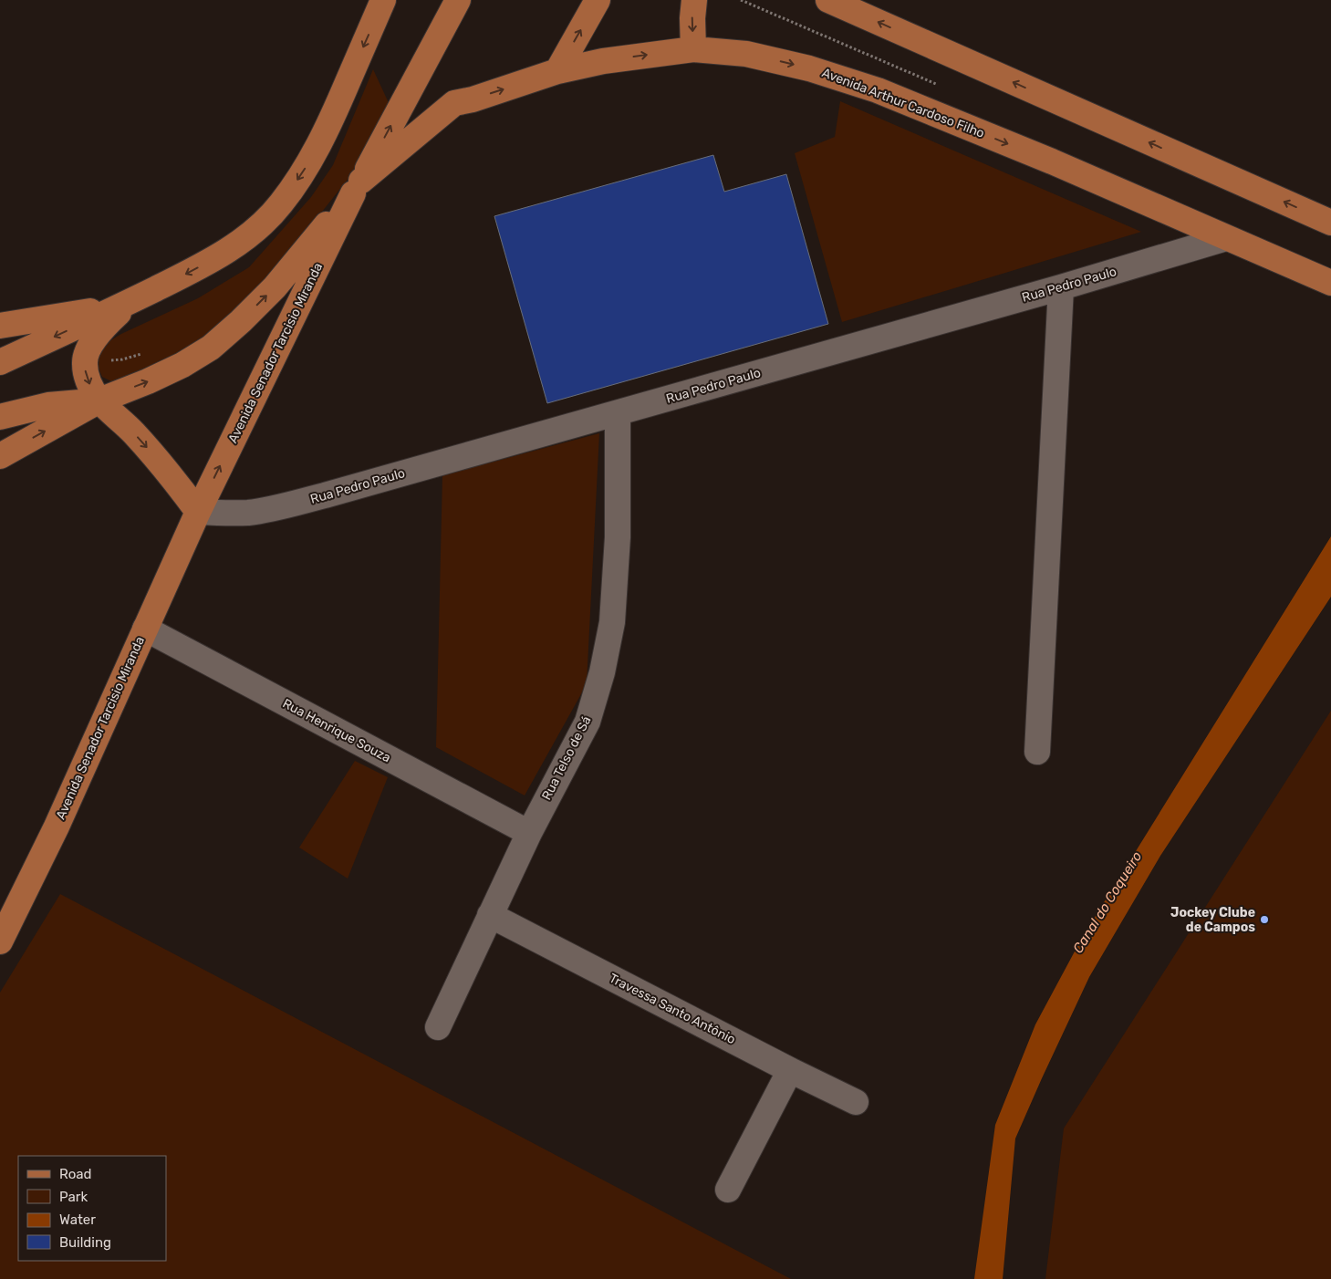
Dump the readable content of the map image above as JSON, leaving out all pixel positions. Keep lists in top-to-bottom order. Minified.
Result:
{"streets":{"main road":["Avenida Arthur Cardoso Filho","Avenida Senador Tarcisio Miranda"],"street":["Rua Pedro Paulo","Rua Henrique Souza","Rua Telso de Sá","Travessa Santo Antônio"]},"crossings":[["Avenida Arthur Cardoso Filho","Rua Pedro Paulo"],["Avenida Arthur Cardoso Filho","Avenida Senador Tarcisio Miranda"],["Rua Pedro Paulo","Avenida Senador Tarcisio Miranda"],["Rua Pedro Paulo","Rua Telso de Sá"],["Avenida Senador Tarcisio Miranda","Rua Henrique Souza"],["Rua Henrique Souza","Rua Telso de Sá"],["Rua Telso de Sá","Travessa Santo Antônio"]],"water":["Canal do Coqueiro"],"places":["Jockey Clube de Campos"],"legend":["Road","Park","Water","Building"]}
